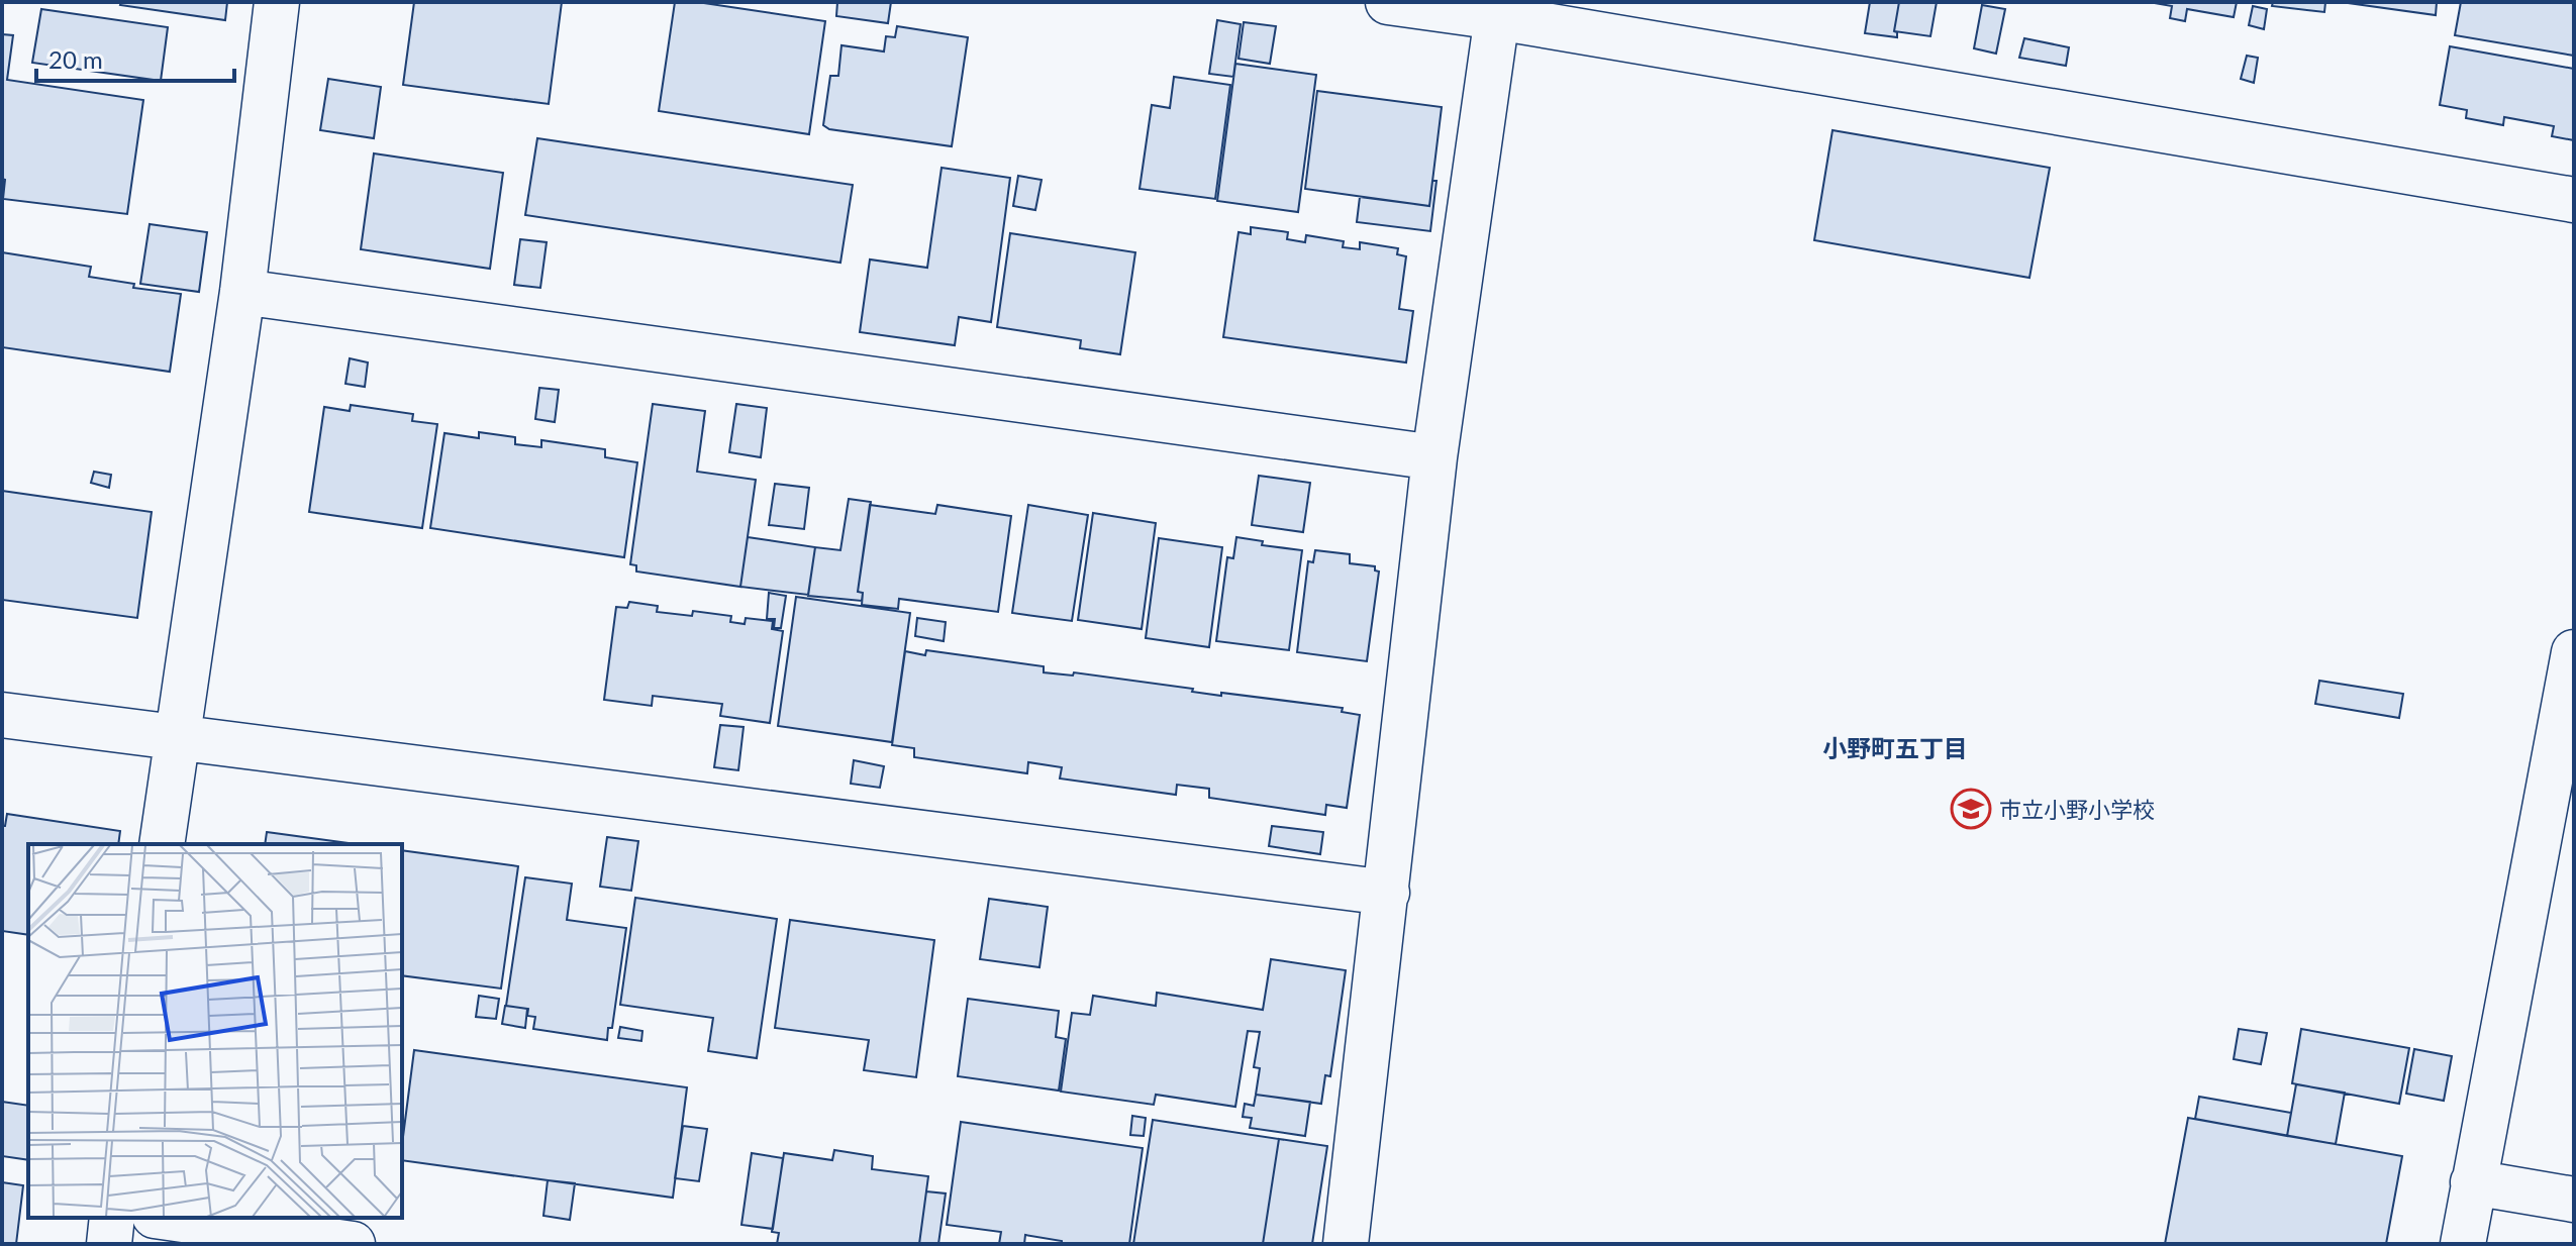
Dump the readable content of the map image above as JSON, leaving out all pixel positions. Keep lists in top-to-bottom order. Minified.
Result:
{"districts":["小野町五丁目"],"places":{"school or university":["市立小野小学校"]},"scale_bar":"20 m"}
